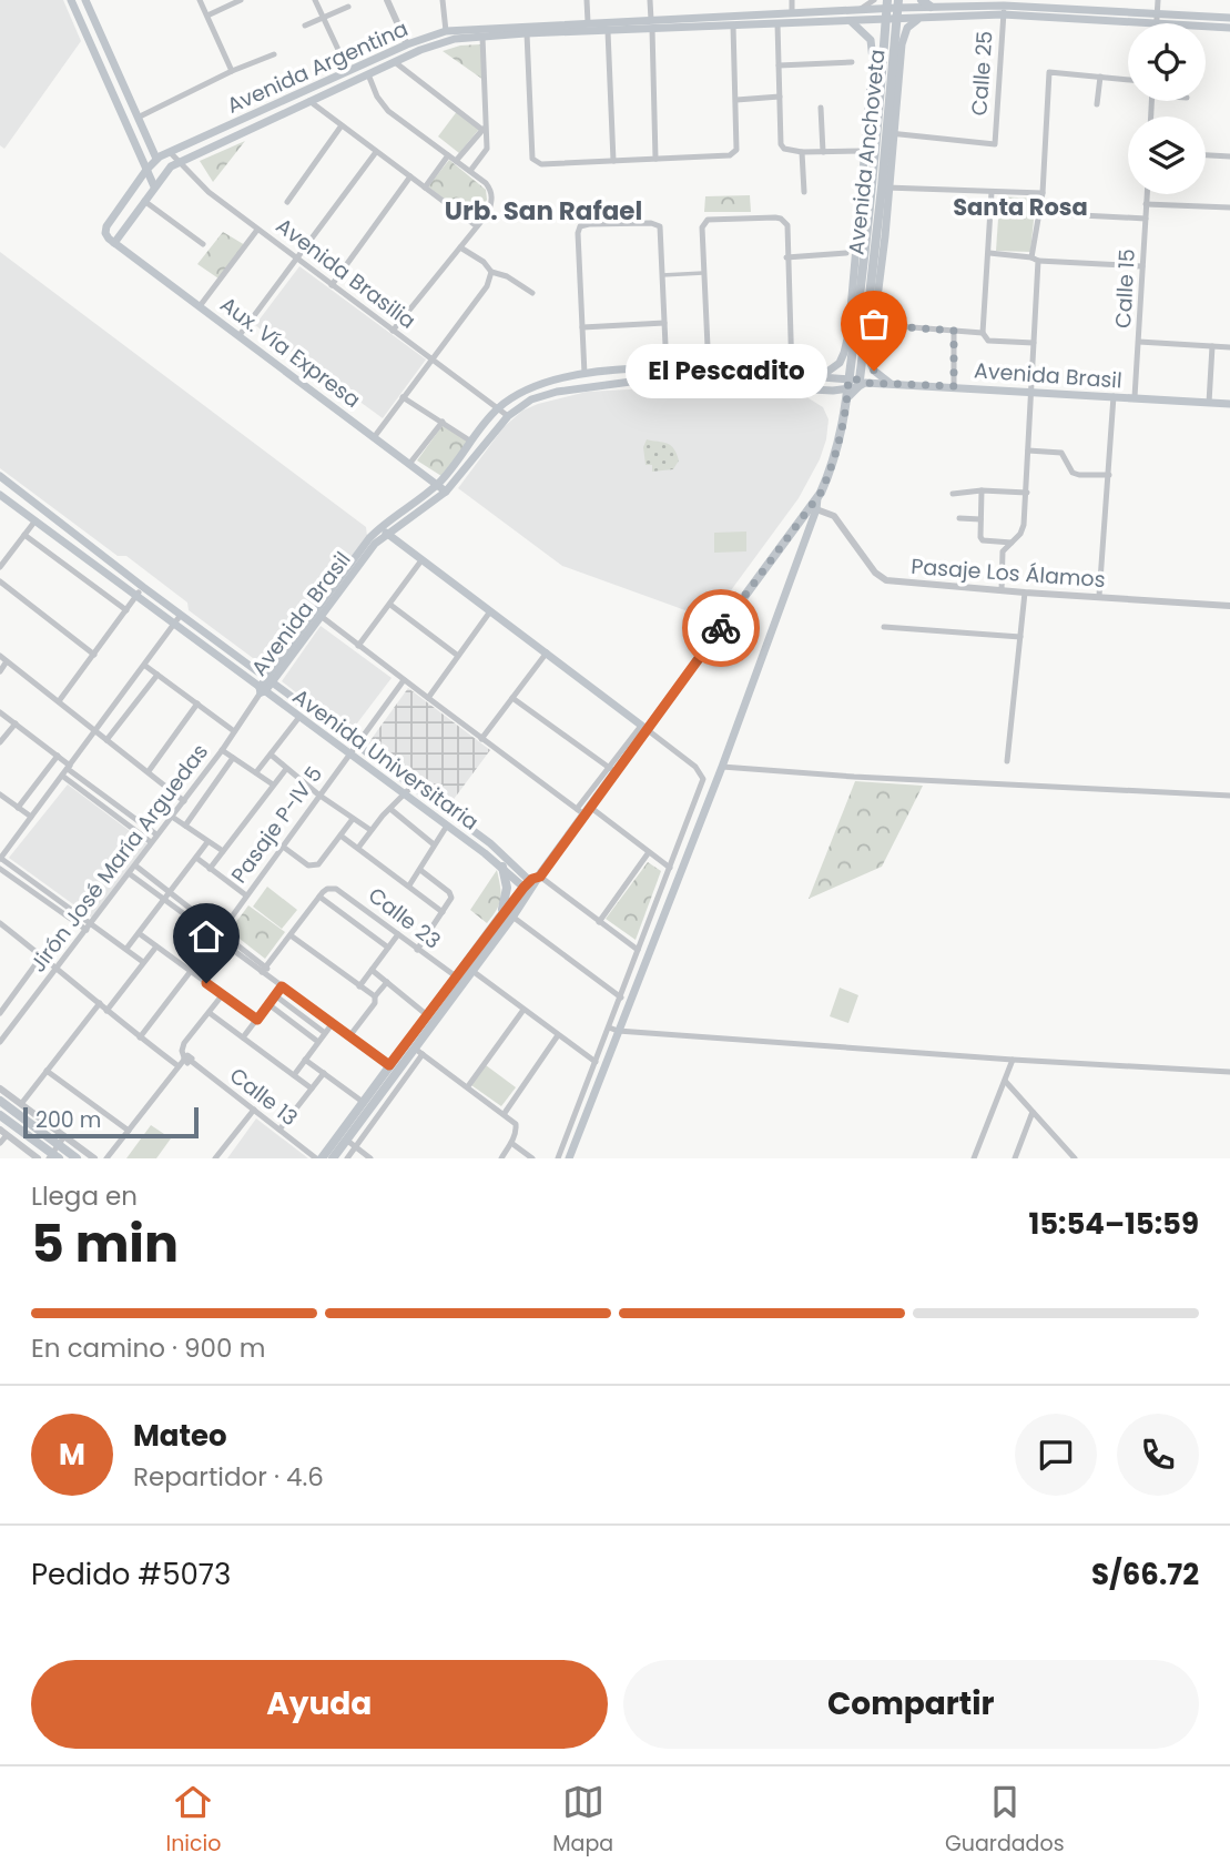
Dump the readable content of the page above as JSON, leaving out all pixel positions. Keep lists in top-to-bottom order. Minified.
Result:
{"streets":{"main road":["Avenida Argentina","Avenida Anchoveta","Aux. Vía Expresa","Avenida Brasil","Avenida Universitaria"],"street":["Calle 25","Avenida Brasilia","Calle 15","Pasaje Los Álamos","Pasaje P-IV 5","Jirón José María Arguedas","Calle 23","Calle 13"]},"crossings":[["Avenida Argentina","Calle 25"],["Avenida Argentina","Avenida Anchoveta"],["Avenida Argentina","Avenida Brasilia"],["Avenida Argentina","Aux. Vía Expresa"],["Calle 25","Avenida Anchoveta"],["Avenida Anchoveta","Avenida Brasil"],["Avenida Anchoveta","Pasaje Los Álamos"],["Avenida Anchoveta","Avenida Universitaria"],["Avenida Anchoveta","Calle 23"],["Avenida Anchoveta","Calle 13"],["Avenida Brasilia","Avenida Brasil"],["Calle 15","Avenida Brasil"],["Aux. Vía Expresa","Avenida Brasil"],["Avenida Brasil","Avenida Universitaria"],["Avenida Brasil","Jirón José María Arguedas"],["Avenida Universitaria","Pasaje P-IV 5"],["Avenida Universitaria","Jirón José María Arguedas"]],"districts":["Santa Rosa","Urb. San Rafael"],"places":["El Pescadito"],"scale_bar":"200 m","page":{"bubble":"El Pescadito","scale":"200 m","heading":["5 min","Llega en","15:54–15:59"],"panel":["Mateo","Repartidor · 4.6","Pedido #5073","S/66.72"],"bar":"En camino · 900 m","round":"M","buttons":["Ayuda","Compartir"],"tabs":["Inicio","Mapa","Guardados"]}}
